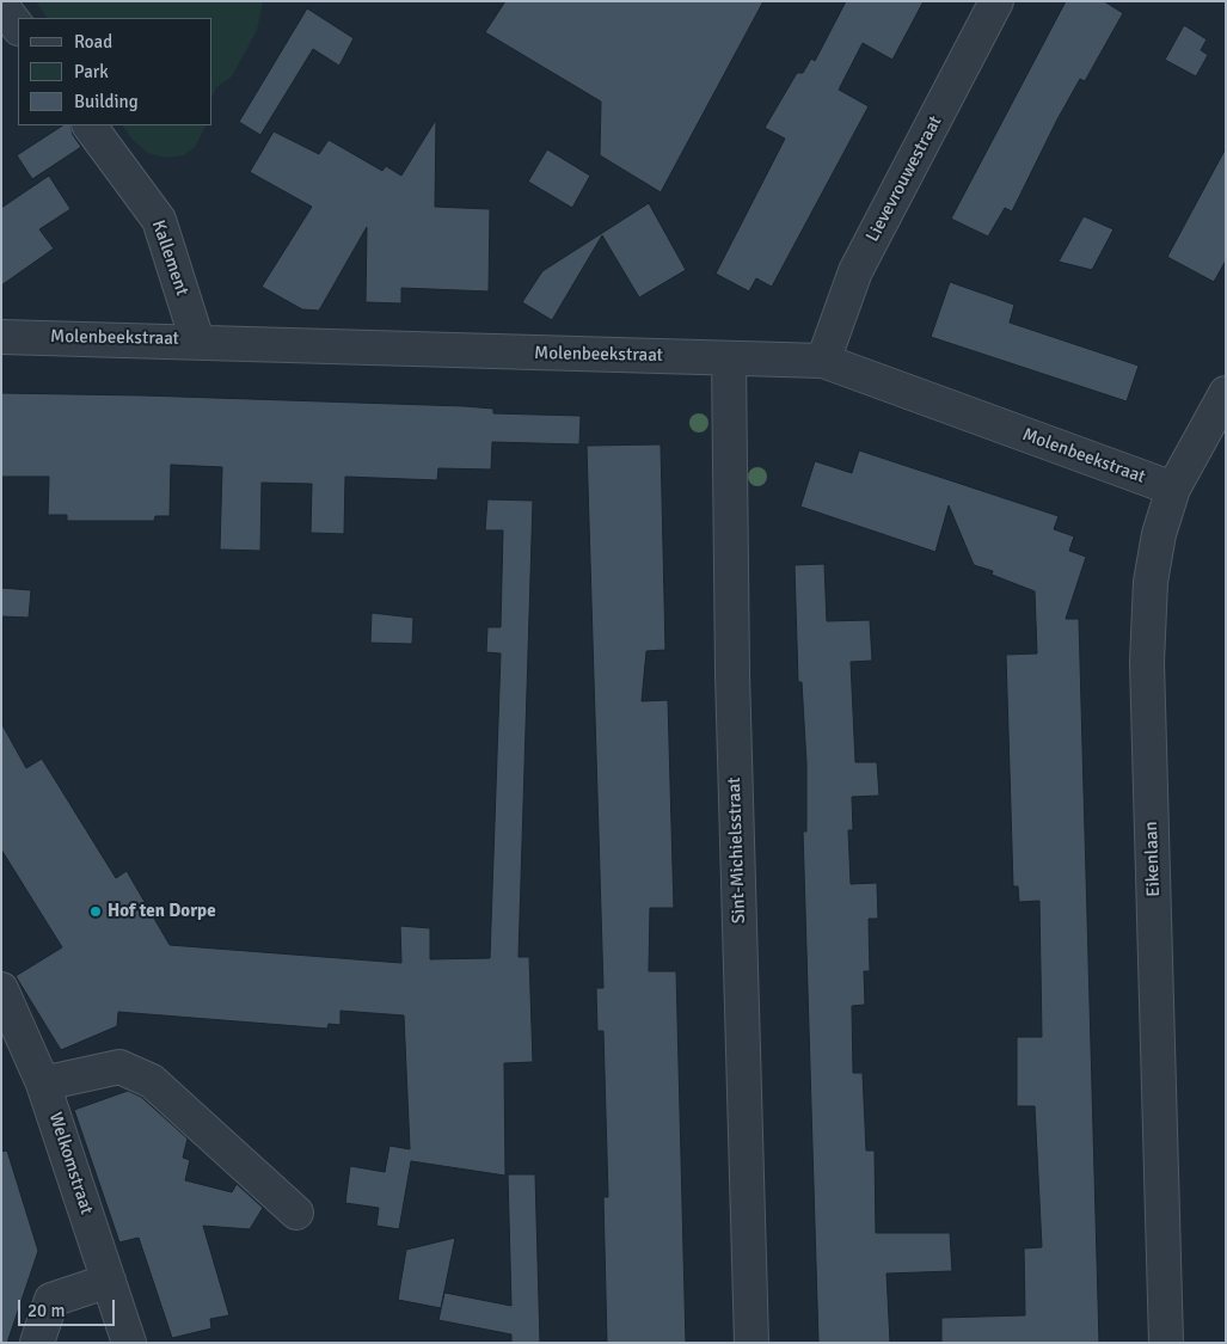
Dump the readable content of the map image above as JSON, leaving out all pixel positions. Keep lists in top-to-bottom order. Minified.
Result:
{"streets":{"street":["Lievevrouwestraat","Kallement","Molenbeekstraat","Sint-Michielsstraat","Eikenlaan","Welkomstraat"]},"crossings":[["Lievevrouwestraat","Molenbeekstraat"],["Kallement","Molenbeekstraat"],["Molenbeekstraat","Sint-Michielsstraat"],["Molenbeekstraat","Eikenlaan"]],"places":["Hof ten Dorpe"],"legend":["Road","Park","Building"],"scale_bar":"20 m"}
